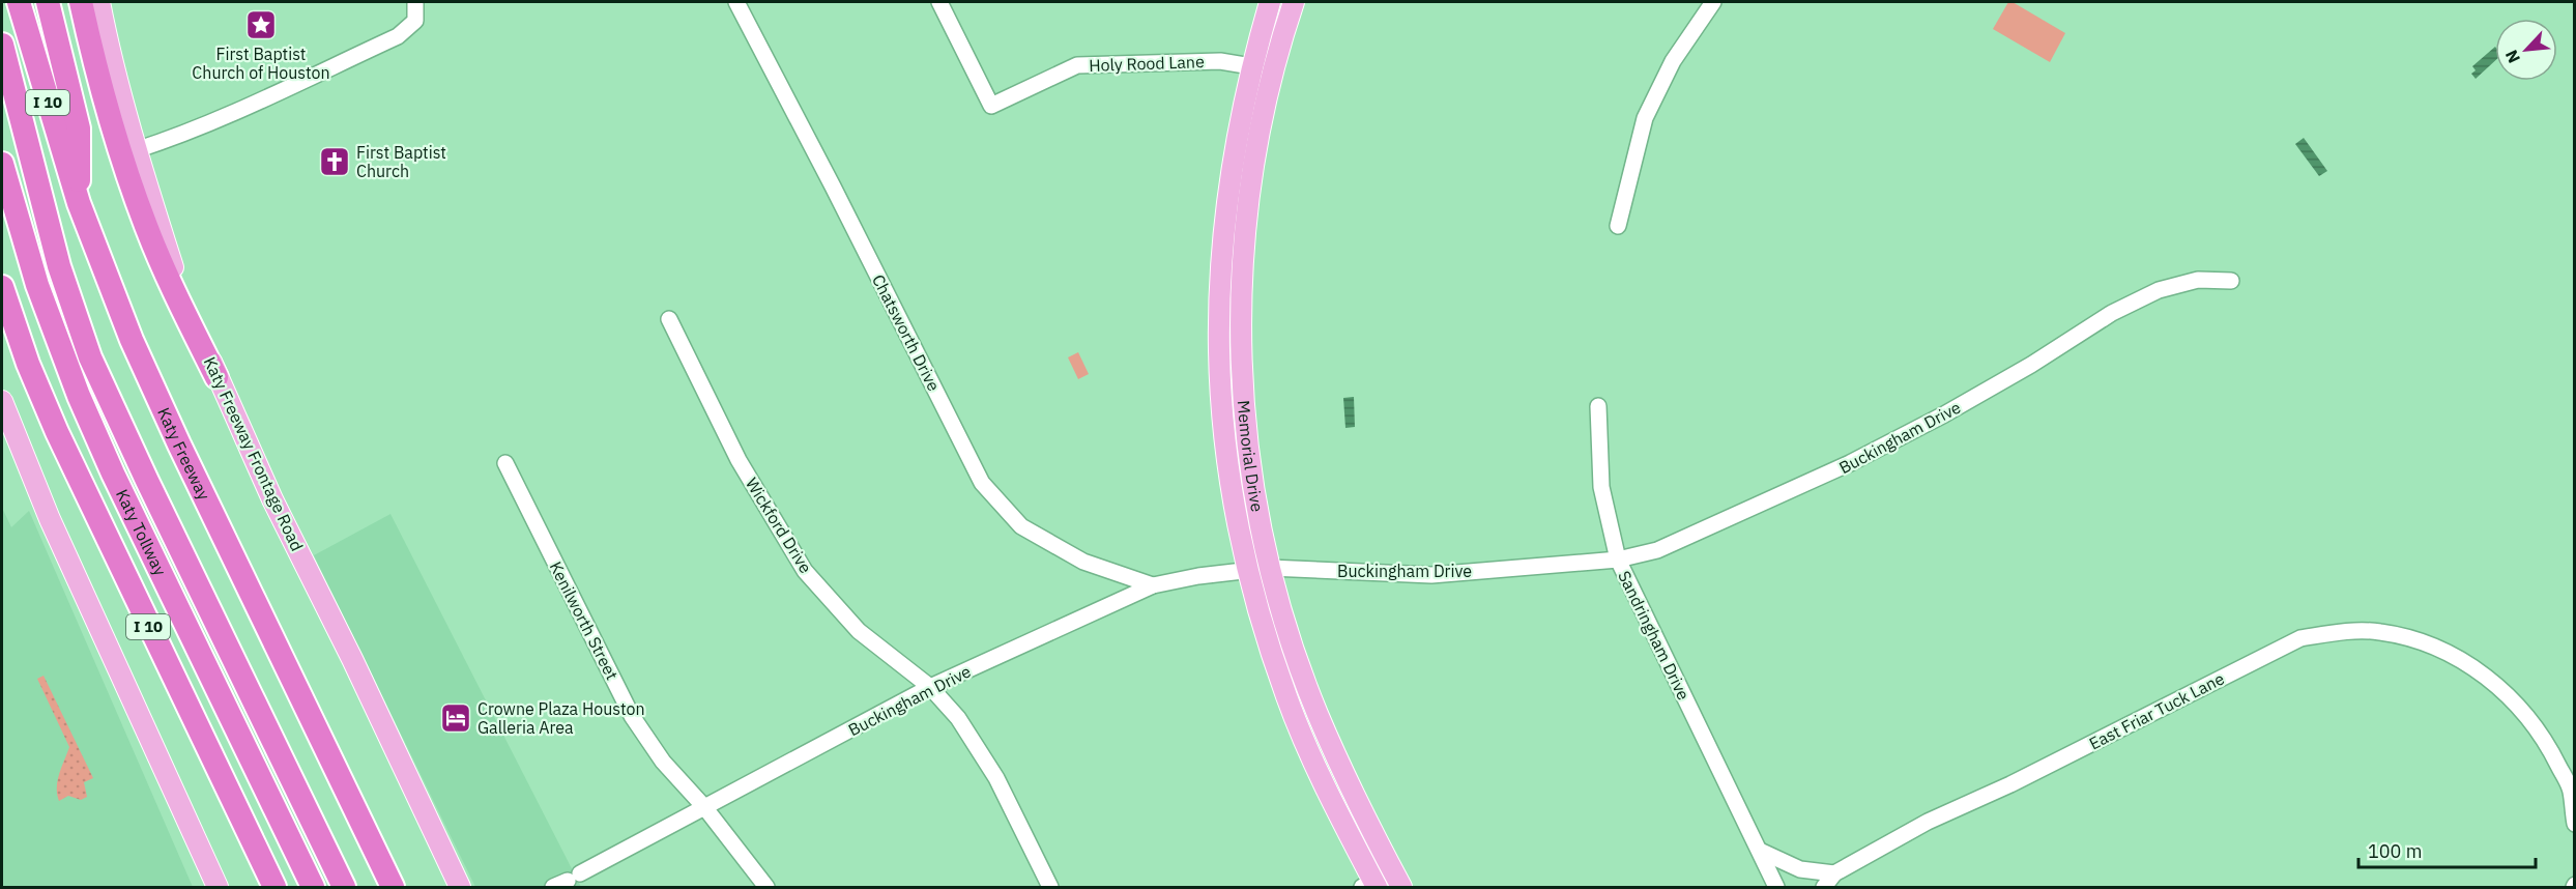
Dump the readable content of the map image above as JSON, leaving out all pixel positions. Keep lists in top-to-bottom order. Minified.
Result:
{"streets":{"highway":["I 10","Katy Freeway","Katy Tollway"],"main road":["Katy Freeway Frontage Road","Memorial Drive"],"street":["Holy Rood Lane","Chatsworth Drive","Buckingham Drive","Wickford Drive","Kenilworth Street","Sandringham Drive","East Friar Tuck Lane"]},"crossings":[["Holy Rood Lane","Memorial Drive"],["Chatsworth Drive","Buckingham Drive"],["Buckingham Drive","Memorial Drive"],["Buckingham Drive","Wickford Drive"],["Buckingham Drive","Kenilworth Street"],["Buckingham Drive","Sandringham Drive"]],"places":{"place":["First Baptist Church of Houston"],"church":["First Baptist Church"],"hotel":["Crowne Plaza Houston Galleria Area"]},"scale_bar":"100 m","north":"bottom left"}
